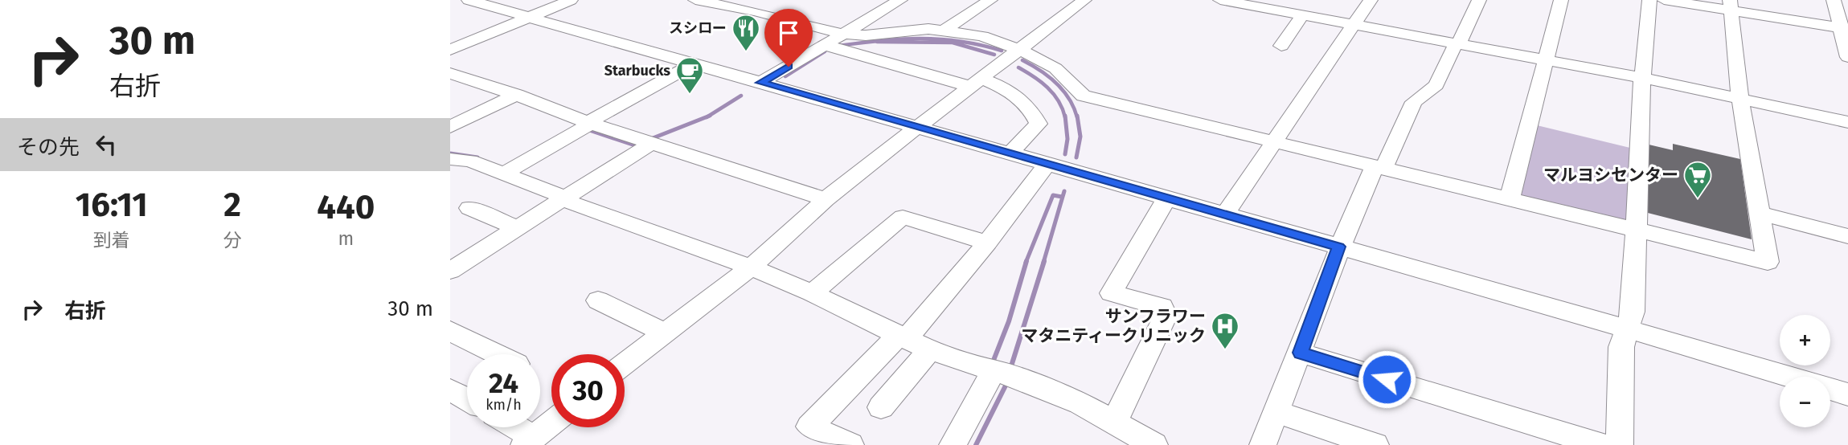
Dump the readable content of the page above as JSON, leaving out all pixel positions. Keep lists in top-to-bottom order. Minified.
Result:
{"places":{"restaurant":["スシロー"],"cafe":["Starbucks"],"supermarket":["マルヨシセンター"],"hospital":["サンフラワー マタニティークリニック"]},"page":{"turn":["30 m","右折"],"then":"その先","eta":["16:11","到着","2","分","440","m"],"list":[{"name":"右折","value":"30 m"}],"map_buttons":["+","−"],"speed":"24 km/h","limit":"30"}}
